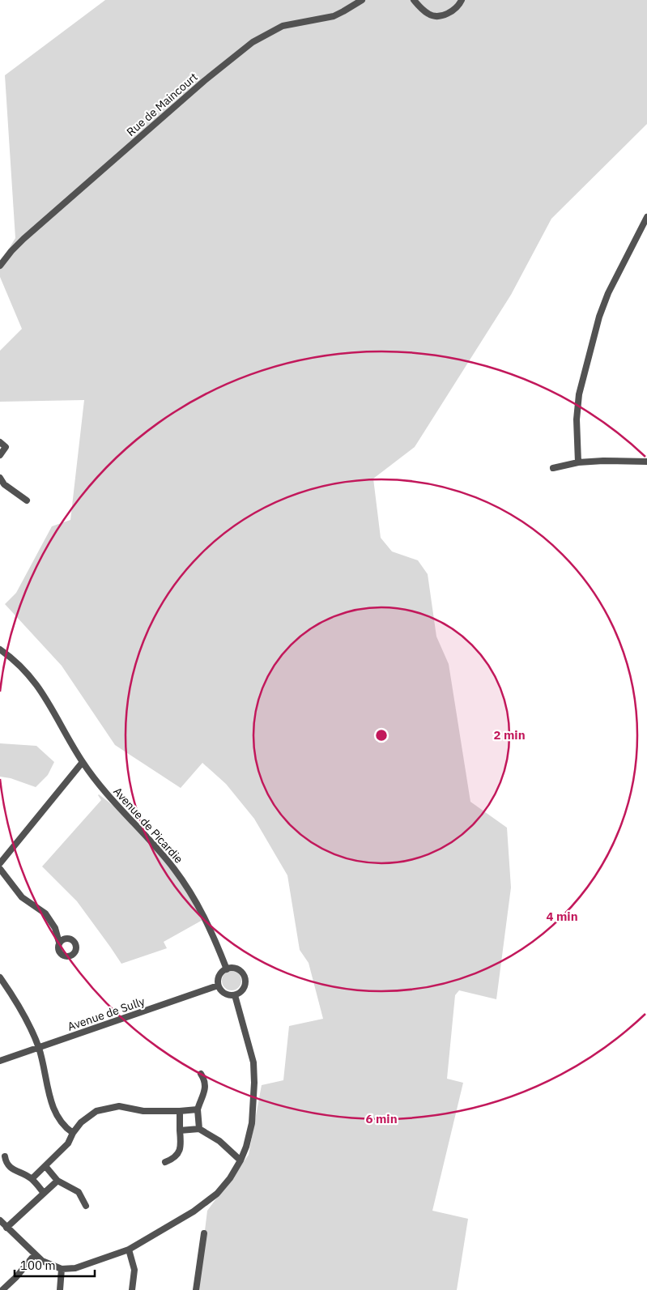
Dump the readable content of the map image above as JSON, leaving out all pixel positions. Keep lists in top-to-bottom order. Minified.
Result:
{"streets":{"street":["Rue de Maincourt","Avenue de Picardie","Avenue de Sully"]},"crossings":[["Avenue de Picardie","Avenue de Sully"]],"scale_bar":"100 m","rings":["2 min","4 min","6 min"]}
